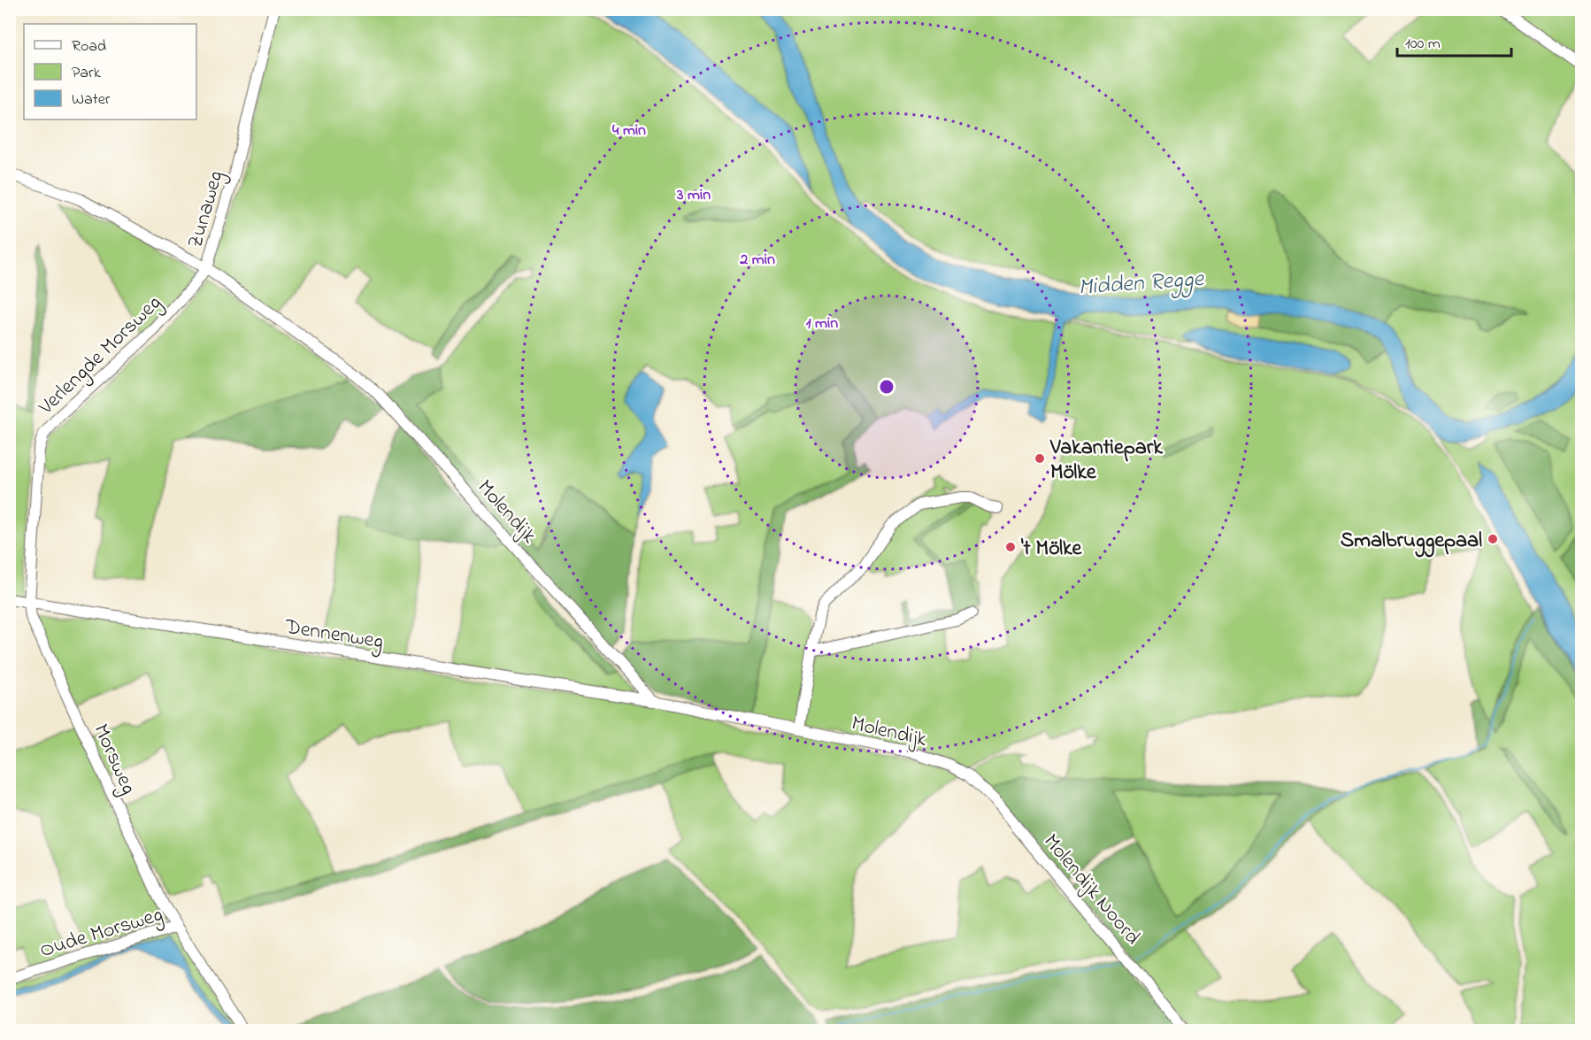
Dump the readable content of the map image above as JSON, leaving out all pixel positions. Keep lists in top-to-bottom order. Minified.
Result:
{"streets":{"street":["Zunaweg","Verlengde Morsweg","Molendijk","Dennenweg","Morsweg","Molendijk Noord","Oude Morsweg"]},"crossings":[["Zunaweg","Verlengde Morsweg"],["Zunaweg","Molendijk"],["Verlengde Morsweg","Molendijk"],["Verlengde Morsweg","Dennenweg"],["Verlengde Morsweg","Morsweg"],["Molendijk","Dennenweg"],["Molendijk","Molendijk Noord"],["Dennenweg","Morsweg"],["Morsweg","Oude Morsweg"]],"water":["Midden Regge"],"places":["Vakantiepark Mölke","Smalbruggepaal","'t Mölke"],"legend":["Road","Park","Water"],"scale_bar":"100 m","rings":["4 min","3 min","2 min","1 min"]}
